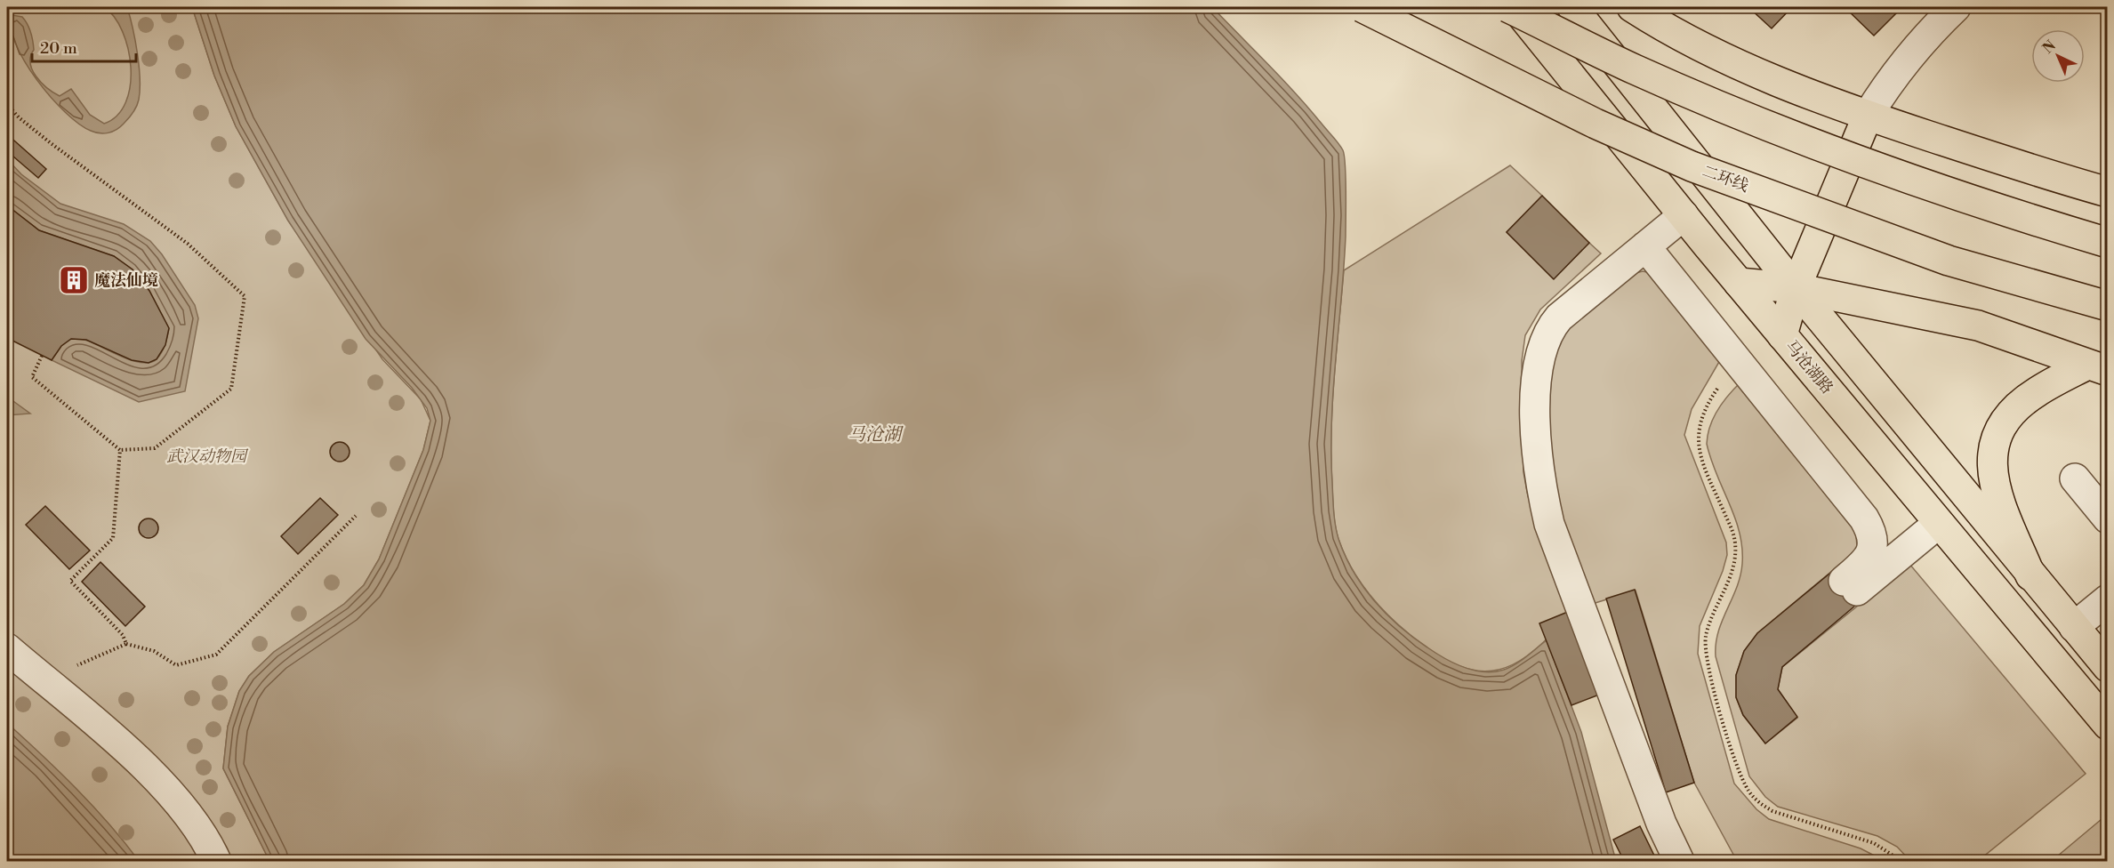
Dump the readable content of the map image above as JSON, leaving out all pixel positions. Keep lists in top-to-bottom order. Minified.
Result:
{"streets":{"main road":["二环线","马沧湖路"]},"water":["马沧湖"],"parks":["武汉动物园"],"places":{"building":["魔法仙境"]},"scale_bar":"20 m","north":"top left"}
